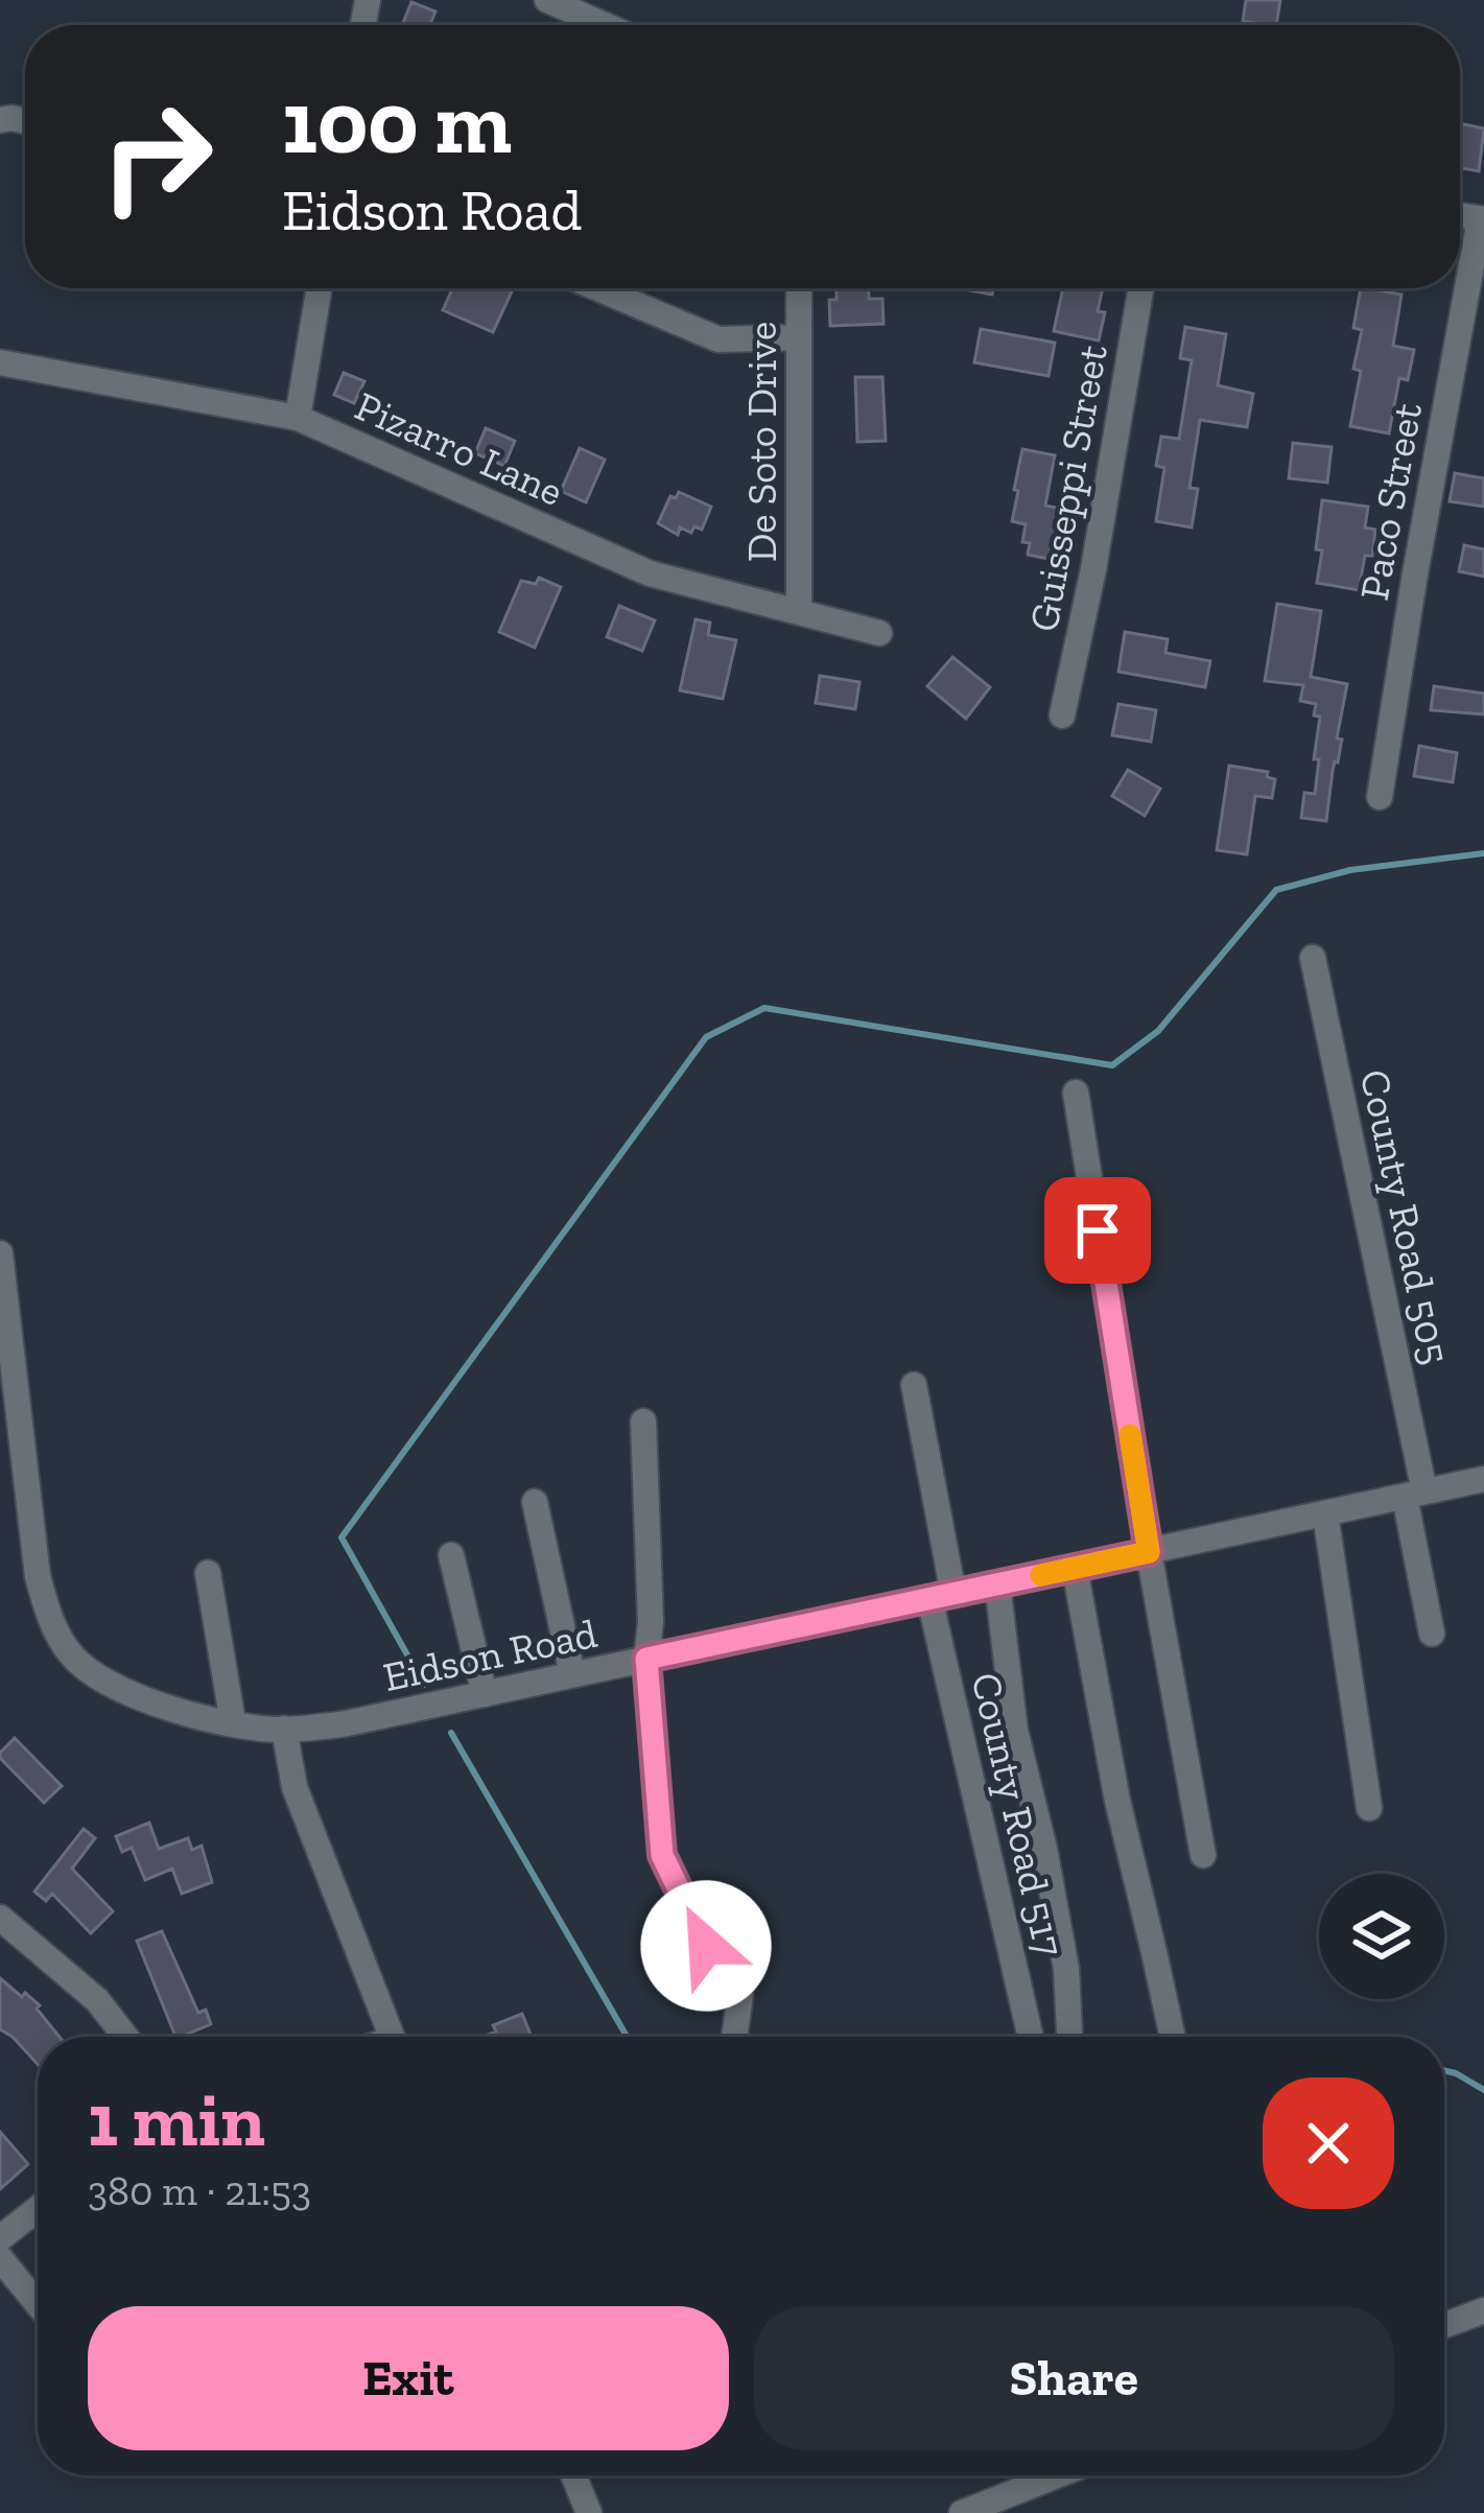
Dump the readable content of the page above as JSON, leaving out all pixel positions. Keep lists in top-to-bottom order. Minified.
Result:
{"streets":{"street":["De Soto Drive","Pizarro Lane","Guisseppi Street","Paco Street","County Road 505","Eidson Road","County Road 517"]},"crossings":[["De Soto Drive","Pizarro Lane"],["County Road 505","Eidson Road"],["Eidson Road","County Road 517"]],"page":{"turn":["100 m","Eidson Road"],"heading":["1 min","380 m · 21:53"],"buttons":["Exit","Share"]}}
